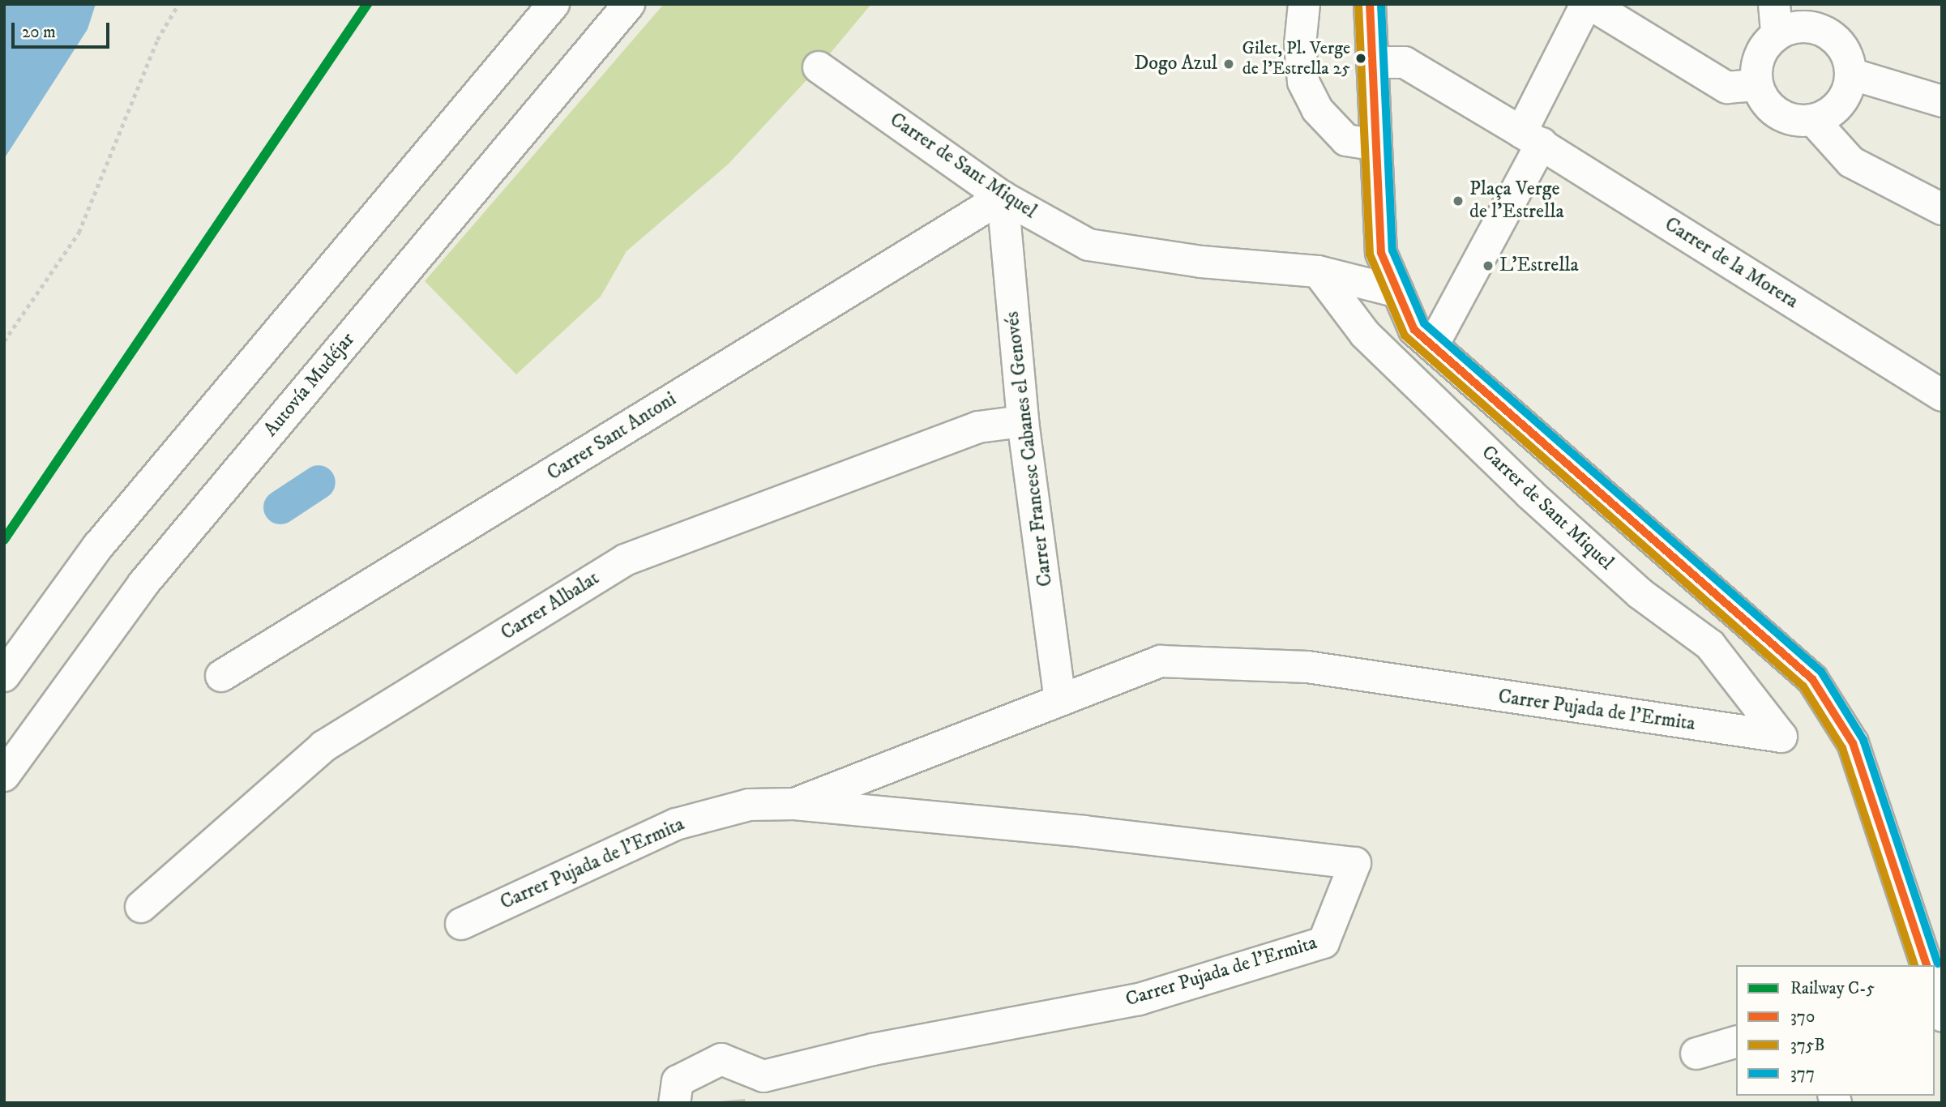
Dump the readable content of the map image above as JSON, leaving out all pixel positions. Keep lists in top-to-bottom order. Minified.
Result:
{"streets":{"main road":["Carrer de Sant Miquel","Carrer de la Morera","Autovía Mudéjar","Carrer Sant Antoni","Carrer Francesc Cabanes el Genovés","Carrer Albalat","Carrer Pujada de l'Ermita"]},"crossings":[["Carrer de Sant Miquel","Carrer Sant Antoni"],["Carrer de Sant Miquel","Carrer Francesc Cabanes el Genovés"],["Carrer de Sant Miquel","Carrer Pujada de l'Ermita"],["Carrer Sant Antoni","Carrer Francesc Cabanes el Genovés"],["Carrer Francesc Cabanes el Genovés","Carrer Albalat"],["Carrer Francesc Cabanes el Genovés","Carrer Pujada de l'Ermita"]],"places":["Gilet, Pl. Verge de l'Estrella 25","Dogo Azul","Plaça Verge de l'Estrella","L'Estrella"],"lines":["rail line C-5","transit line 370","transit line 377","transit line 375B"],"legend":["Railway C-5","370","375B","377"],"scale_bar":"20 m"}
